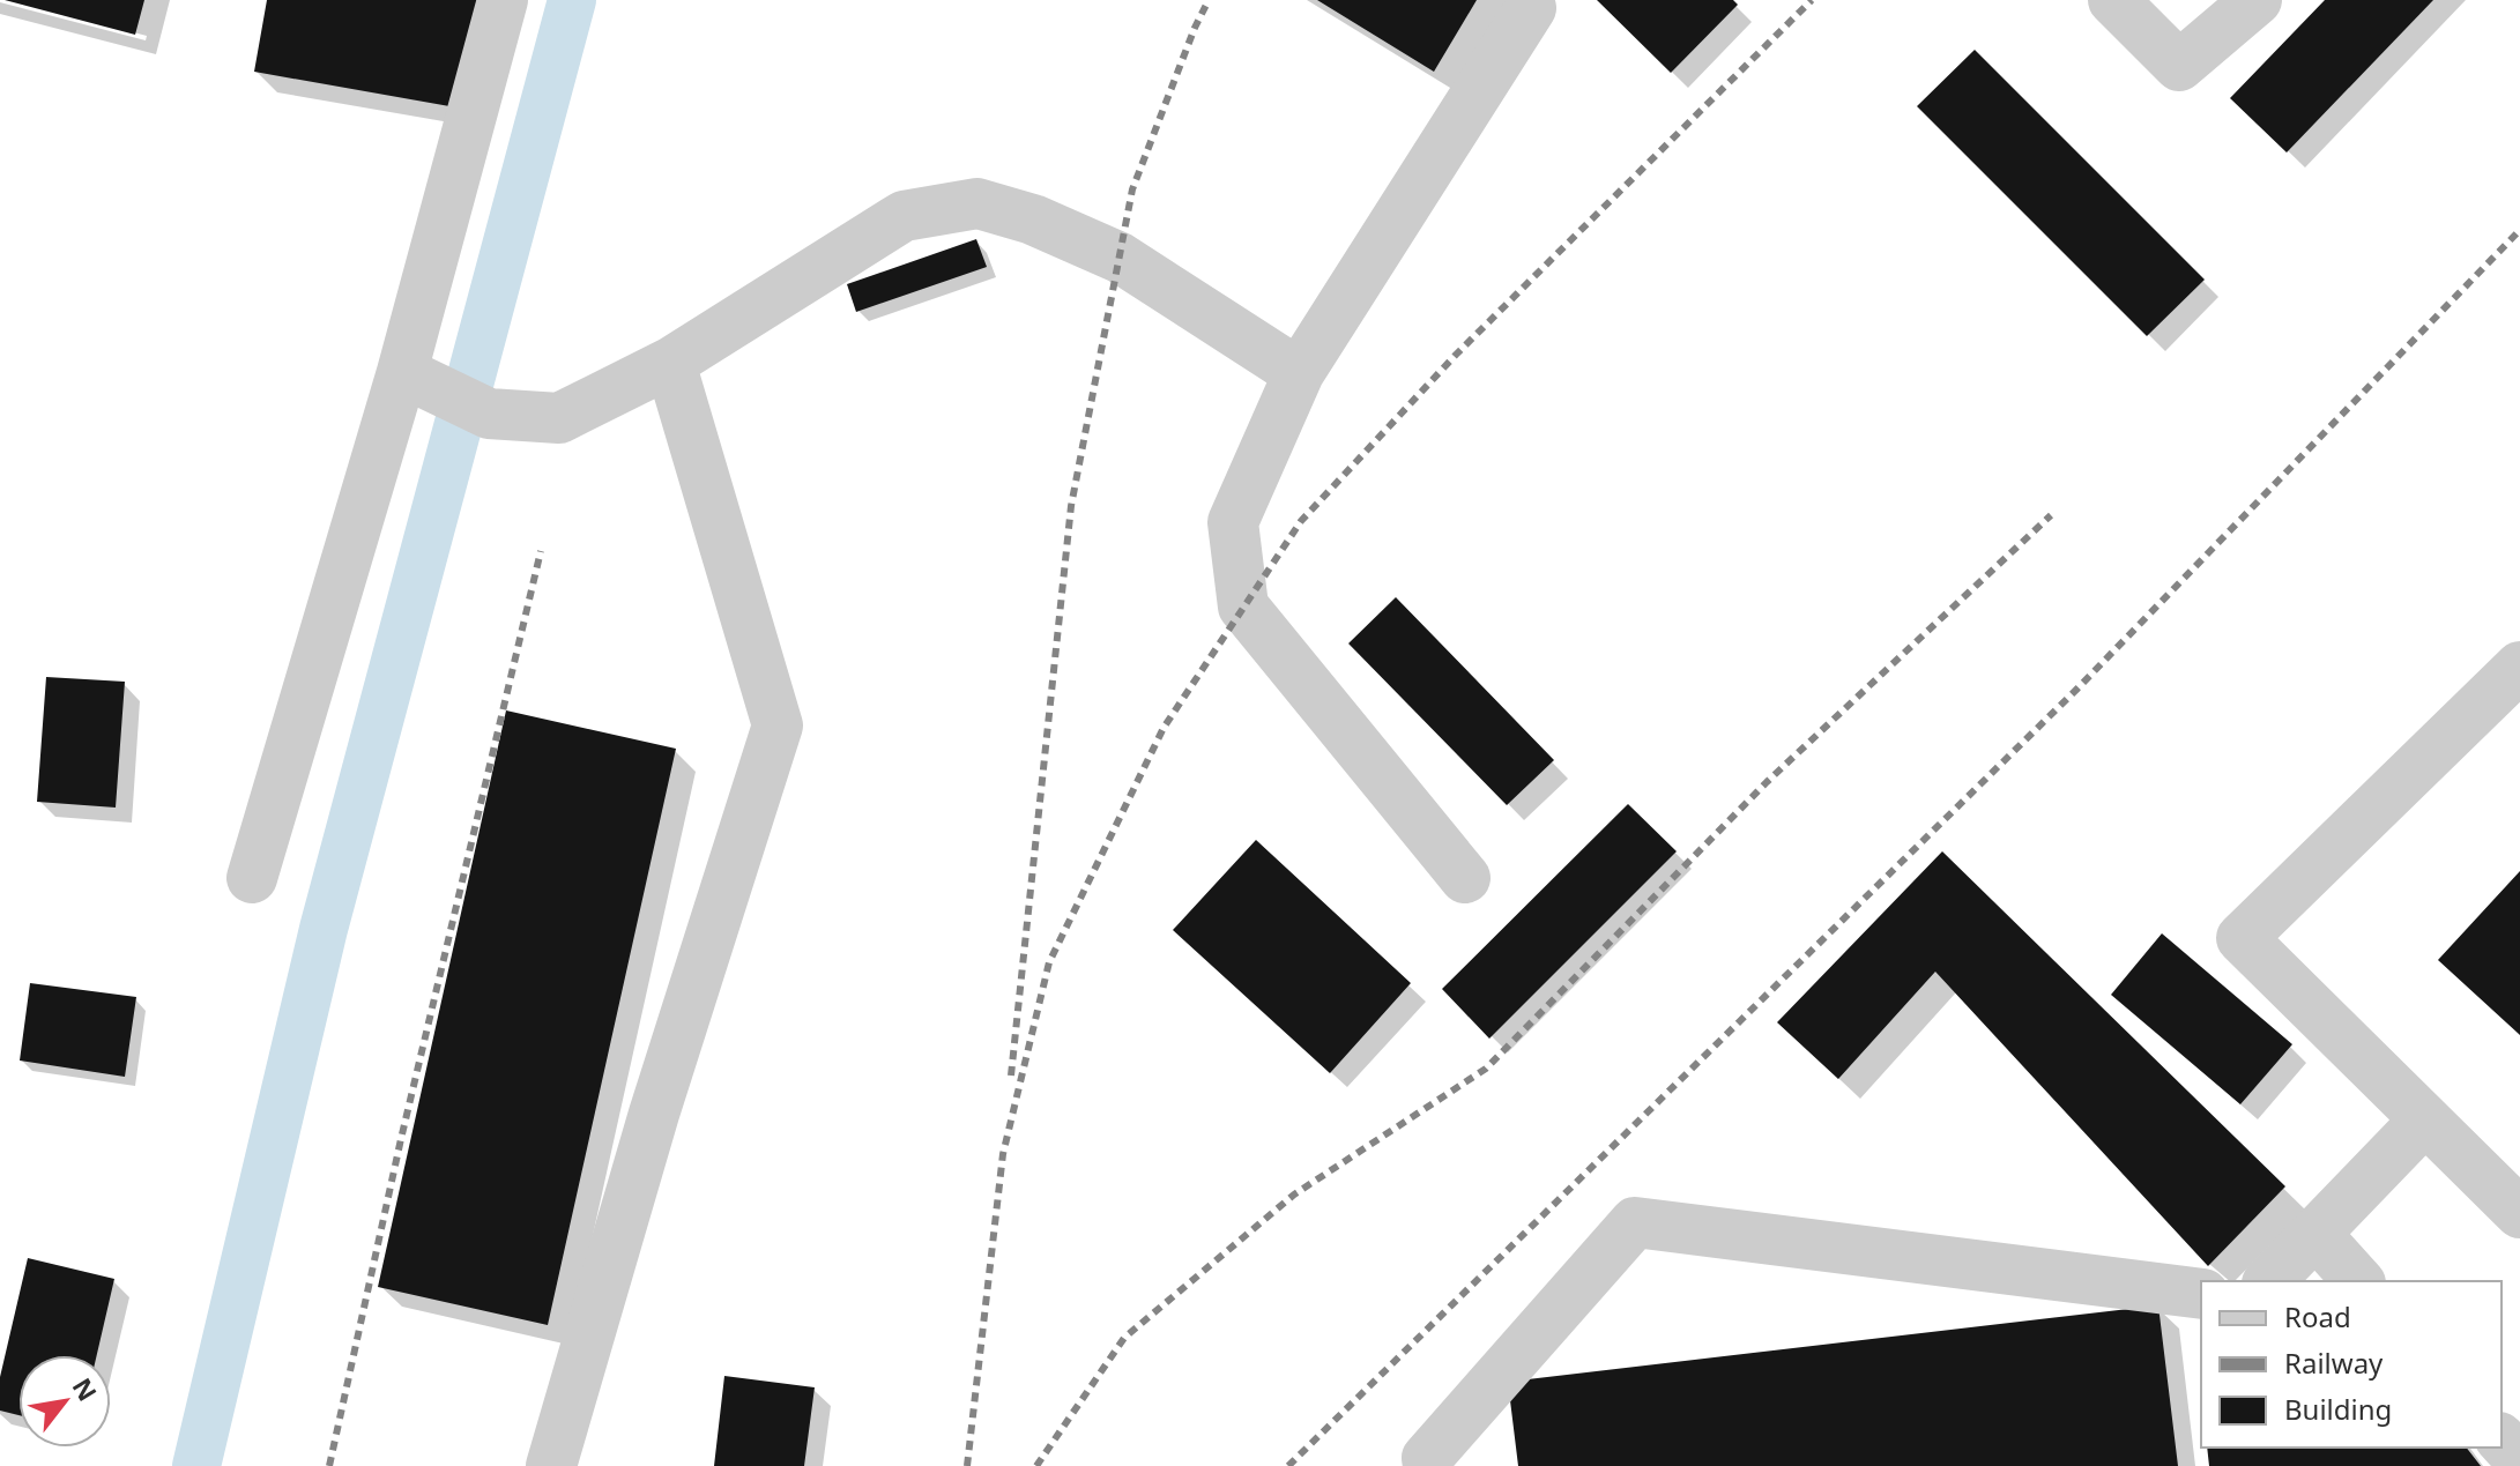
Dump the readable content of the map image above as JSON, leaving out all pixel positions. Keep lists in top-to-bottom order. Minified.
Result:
{"legend":["Road","Railway","Building"],"north":"top right"}
